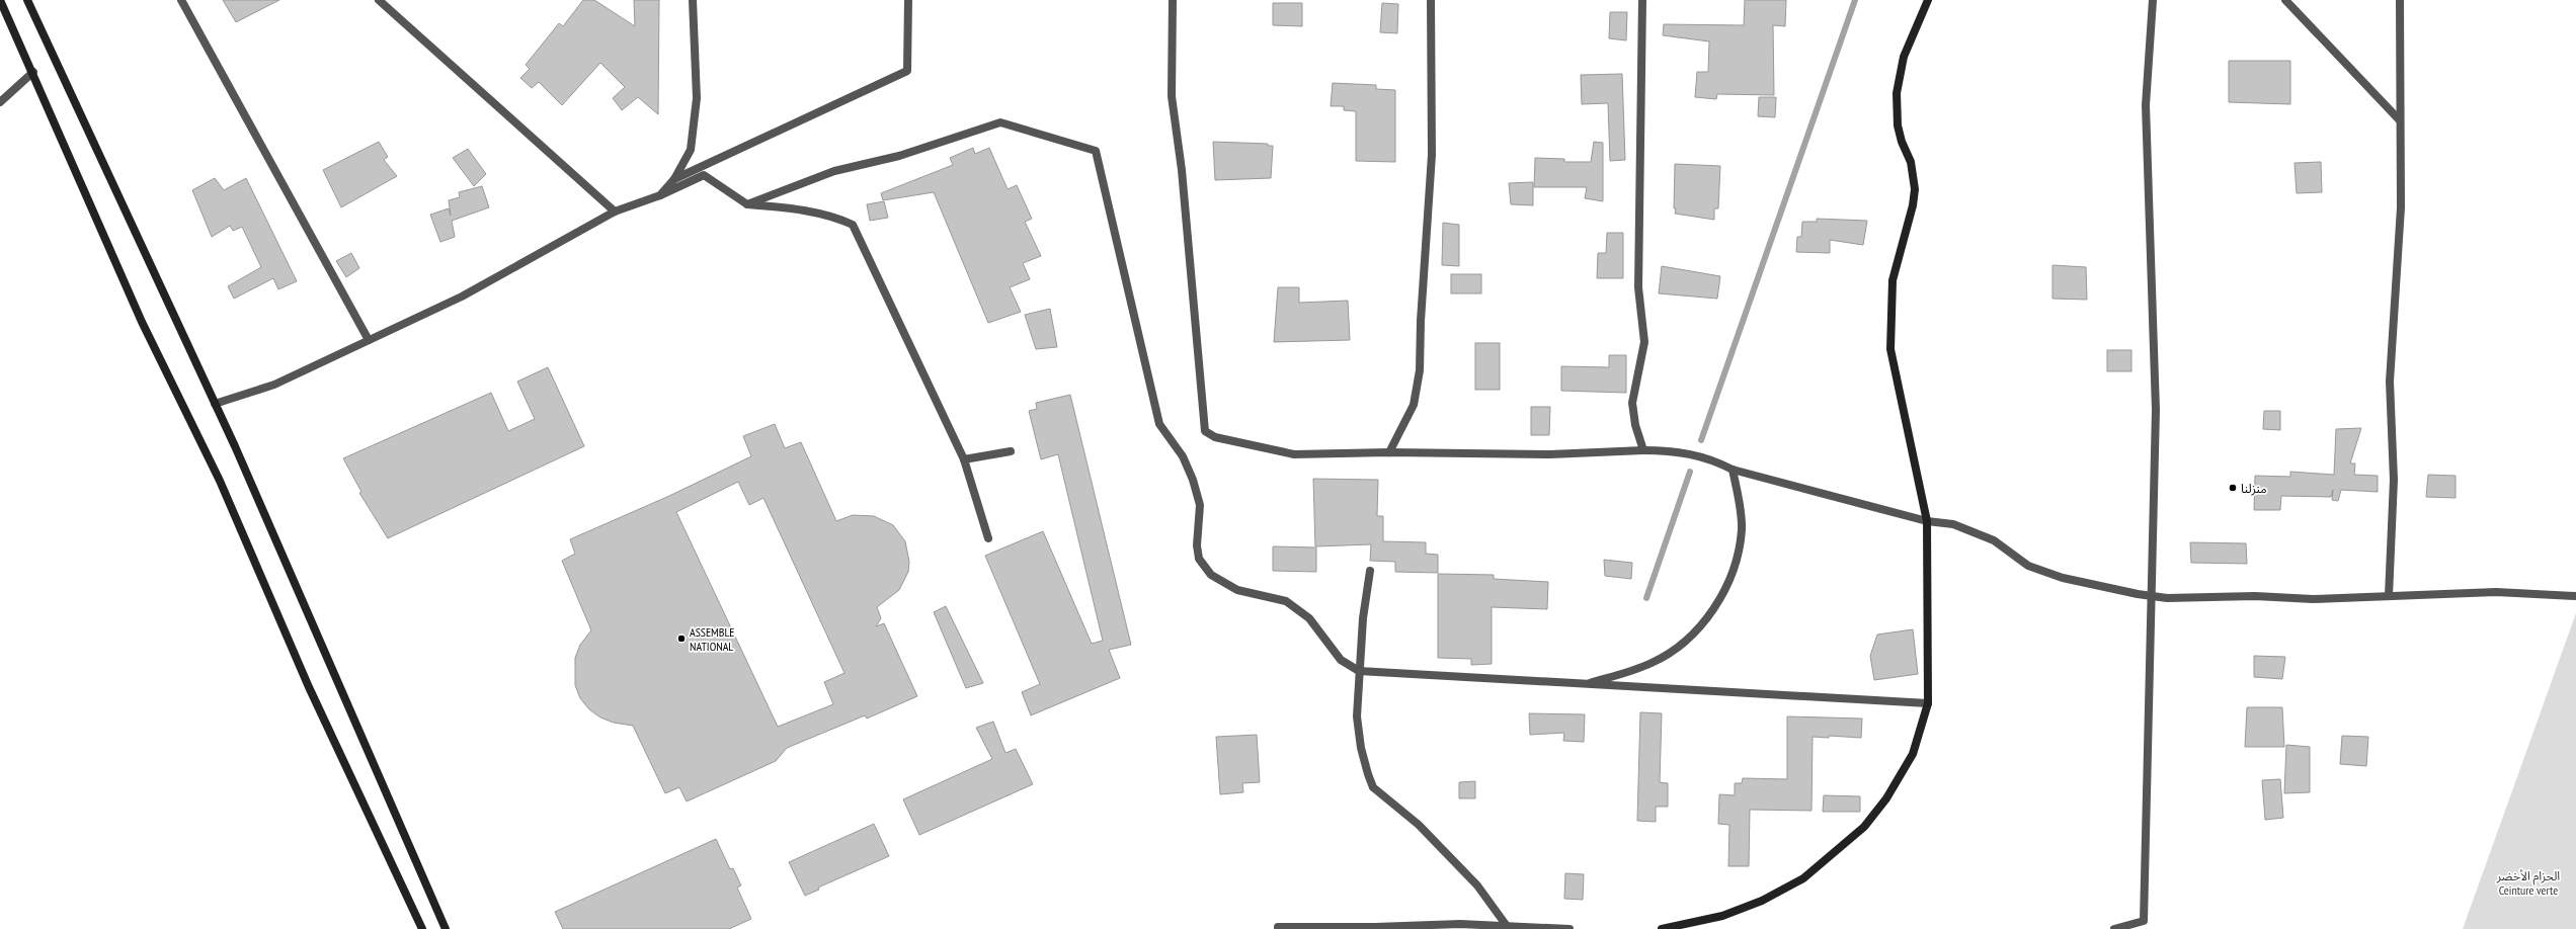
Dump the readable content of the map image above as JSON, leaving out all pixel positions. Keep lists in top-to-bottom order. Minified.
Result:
{"parks":["الحزام الأخضر Ceinture verte"],"places":["منزلنا","ASSEMBLE NATIONAL"]}
